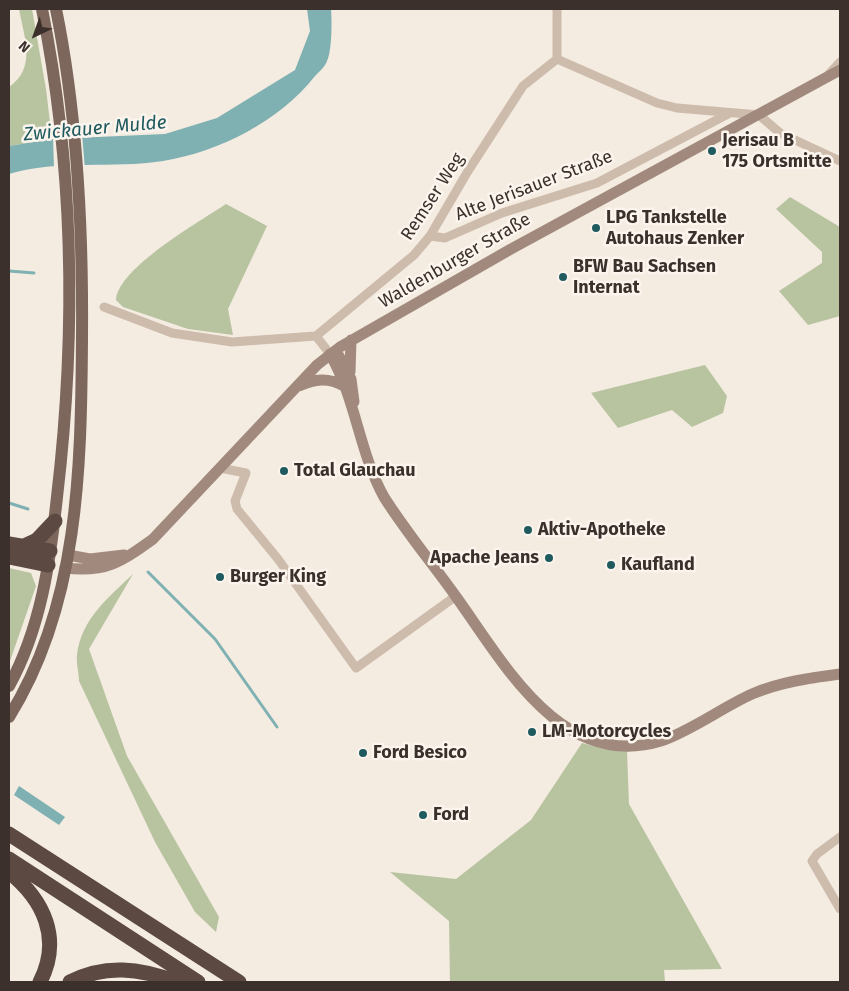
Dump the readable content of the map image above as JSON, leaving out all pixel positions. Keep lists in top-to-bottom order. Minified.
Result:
{"streets":{"street":["Alte Jerisauer Straße","Remser Weg","Waldenburger Straße"]},"crossings":[["Alte Jerisauer Straße","Remser Weg"]],"water":["Zwickauer Mulde"],"places":["Jerisau B 175 Ortsmitte","LPG Tankstelle Autohaus Zenker","BFW Bau Sachsen Internat","Total Glauchau","Aktiv-Apotheke","Apache Jeans","Kaufland","Burger King","LM-Motorcycles","Ford Besico","Ford"],"north":"bottom left"}
